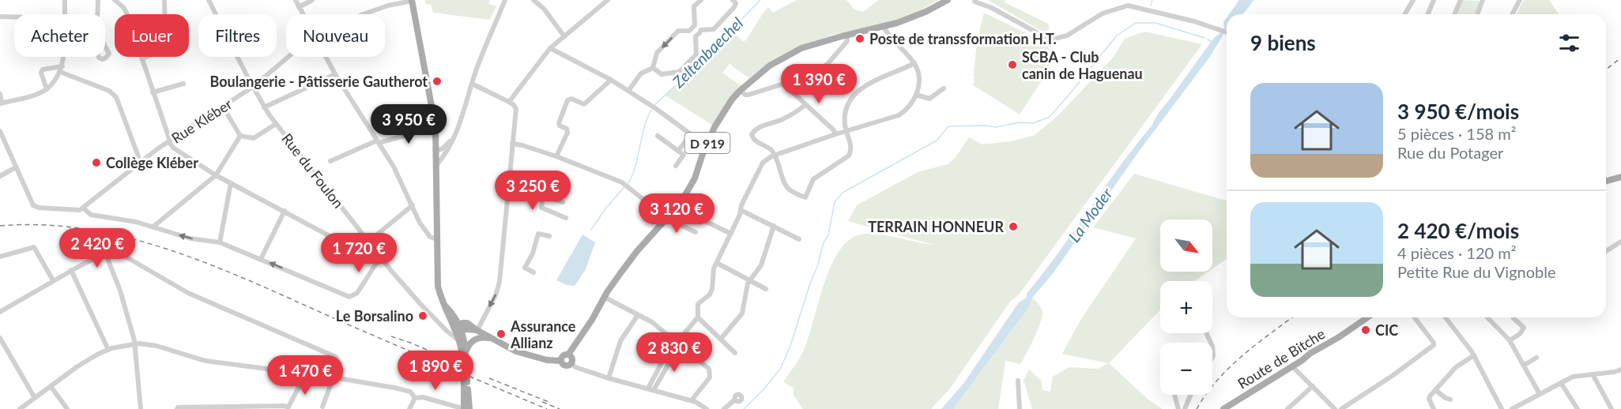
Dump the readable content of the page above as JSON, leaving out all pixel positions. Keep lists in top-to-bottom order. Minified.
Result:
{"streets":{"main road":["D 919","Route de Bitche"],"street":["Rue Kléber","Rue du Foulon"]},"crossings":[["Rue Kléber","Rue du Foulon"]],"water":["Zeltenbaechel","La Moder"],"places":["Poste de transsformation H.T.","SCBA - Club canin de Haguenau","Boulangerie - Pâtisserie Gautherot","Collège Kléber","TERRAIN HONNEUR","Le Borsalino","CIC","Assurance Allianz"],"north":"bottom right","page":{"chip":["Acheter","Louer","Filtres","Nouveau"],"heading":"9 biens","price":["1 390 €","3 950 €","3 250 €","3 120 €","2 420 €","1 720 €","2 830 €","1 890 €","1 470 €"],"list":[{"name":"3 950 €/mois","note":"5 pièces · 158 m² · Rue du Potager"},{"name":"2 420 €/mois","note":"4 pièces · 120 m² · Petite Rue du Vignoble"}],"map_buttons":["+","−"]}}
